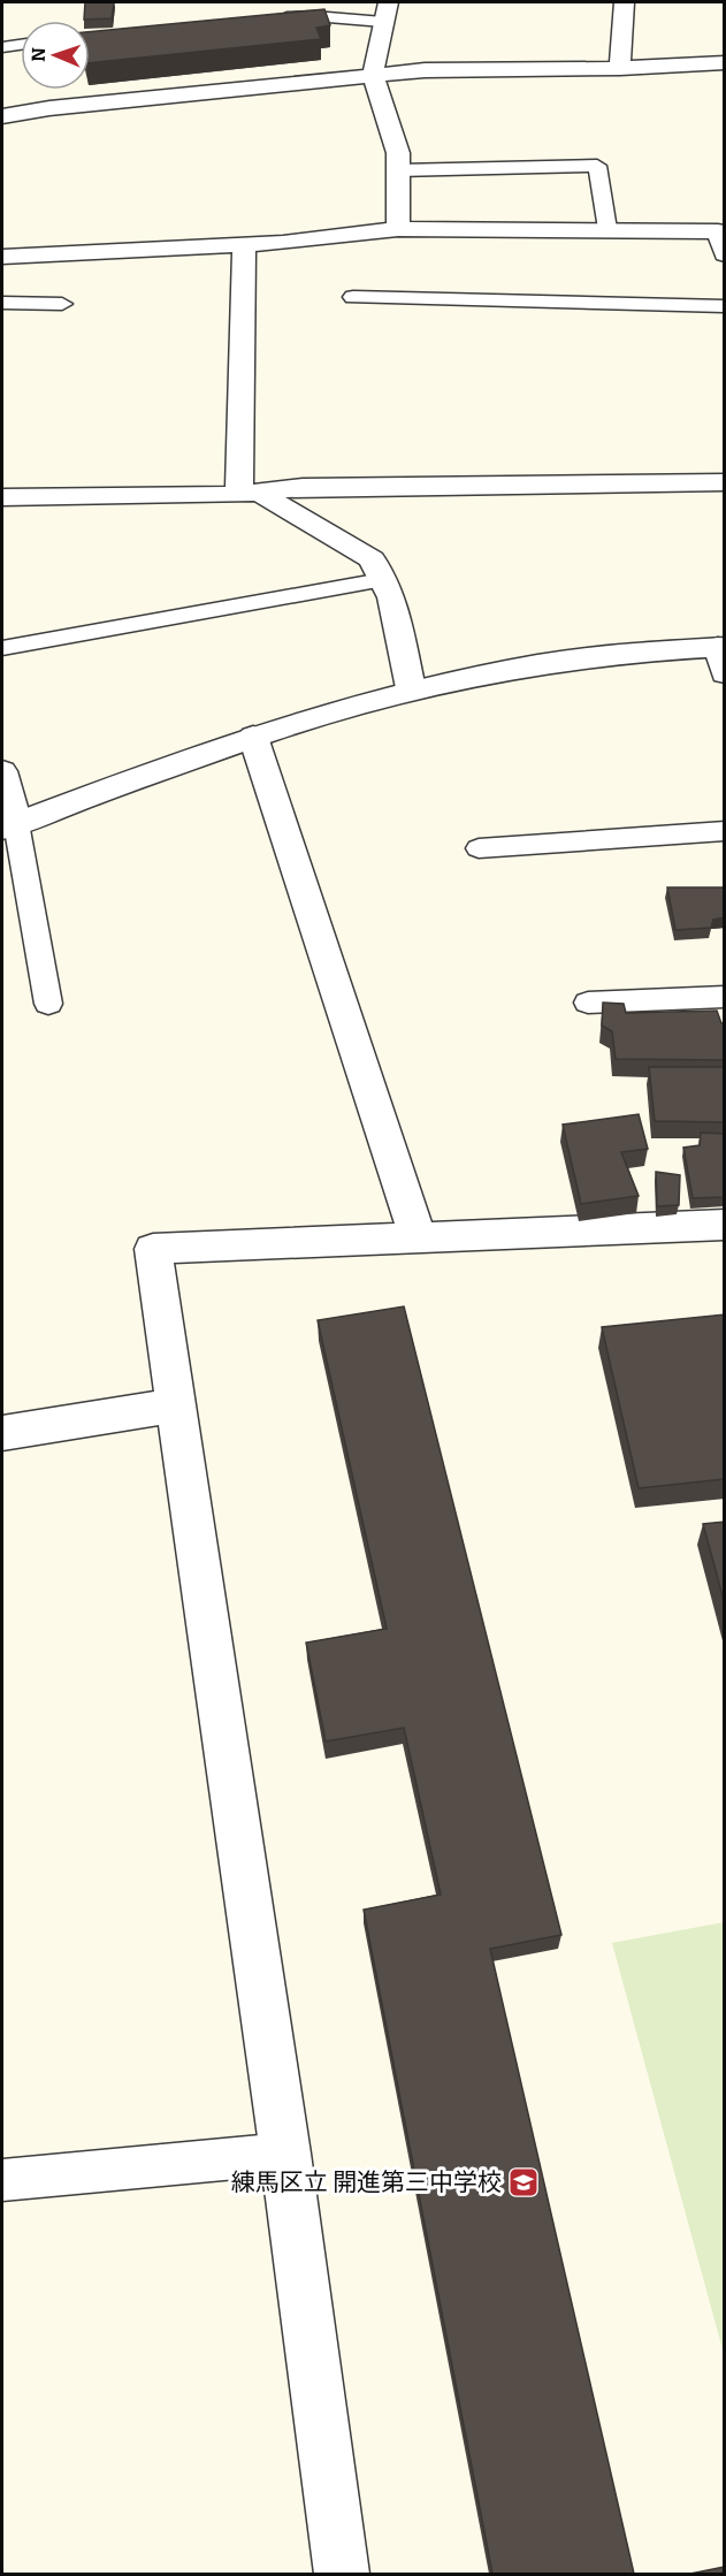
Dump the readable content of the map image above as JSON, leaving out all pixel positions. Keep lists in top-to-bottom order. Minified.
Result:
{"places":{"school or university":["練馬区立 開進第三中学校"]},"north":"left"}
